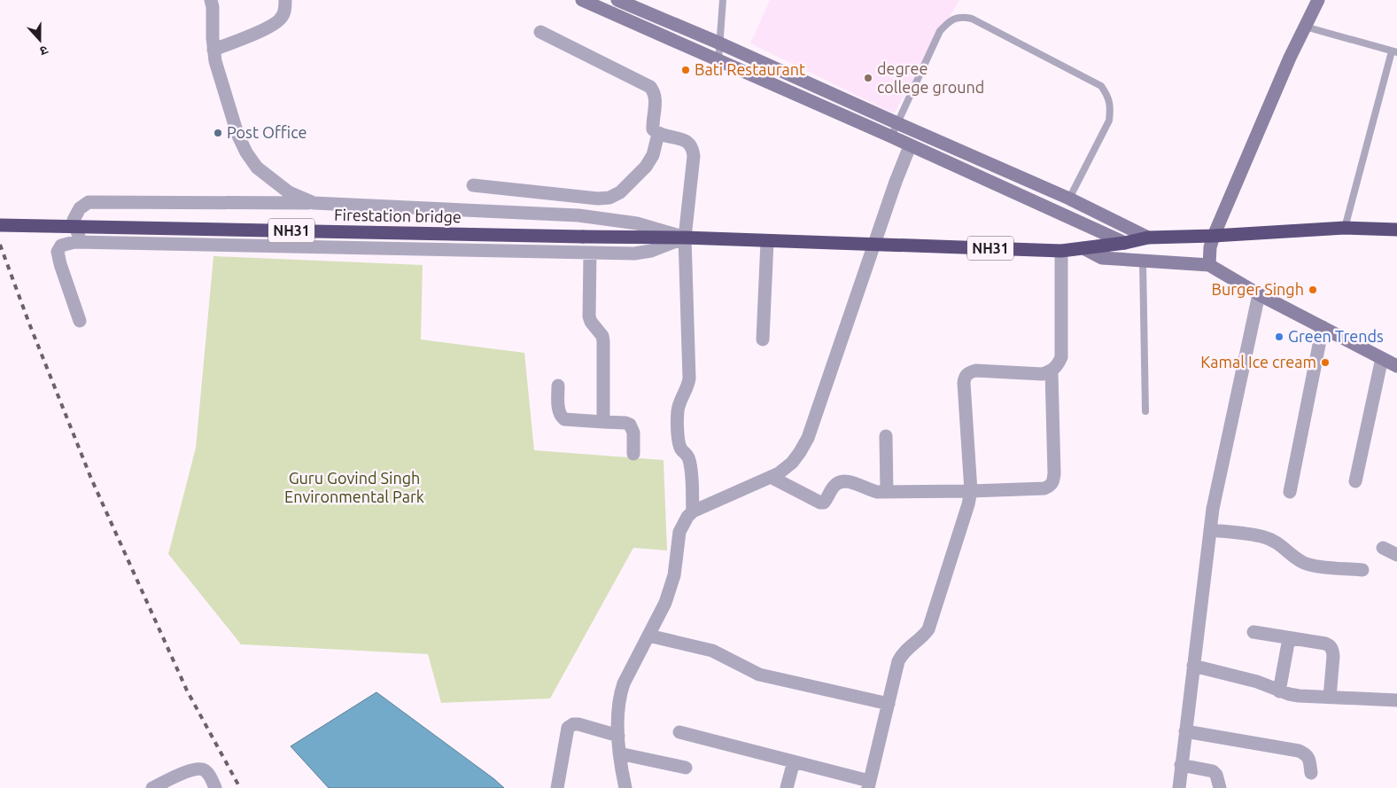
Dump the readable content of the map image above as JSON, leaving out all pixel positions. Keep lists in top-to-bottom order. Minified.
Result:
{"streets":{"highway":["Firestation bridge","NH31"]},"crossings":[["Firestation bridge","NH31"]],"parks":["Guru Govind Singh Environmental Park"],"places":["Bati Restaurant","degree college ground","Post Office","Burger Singh","Green Trends","Kamal Ice cream"],"north":"bottom"}
